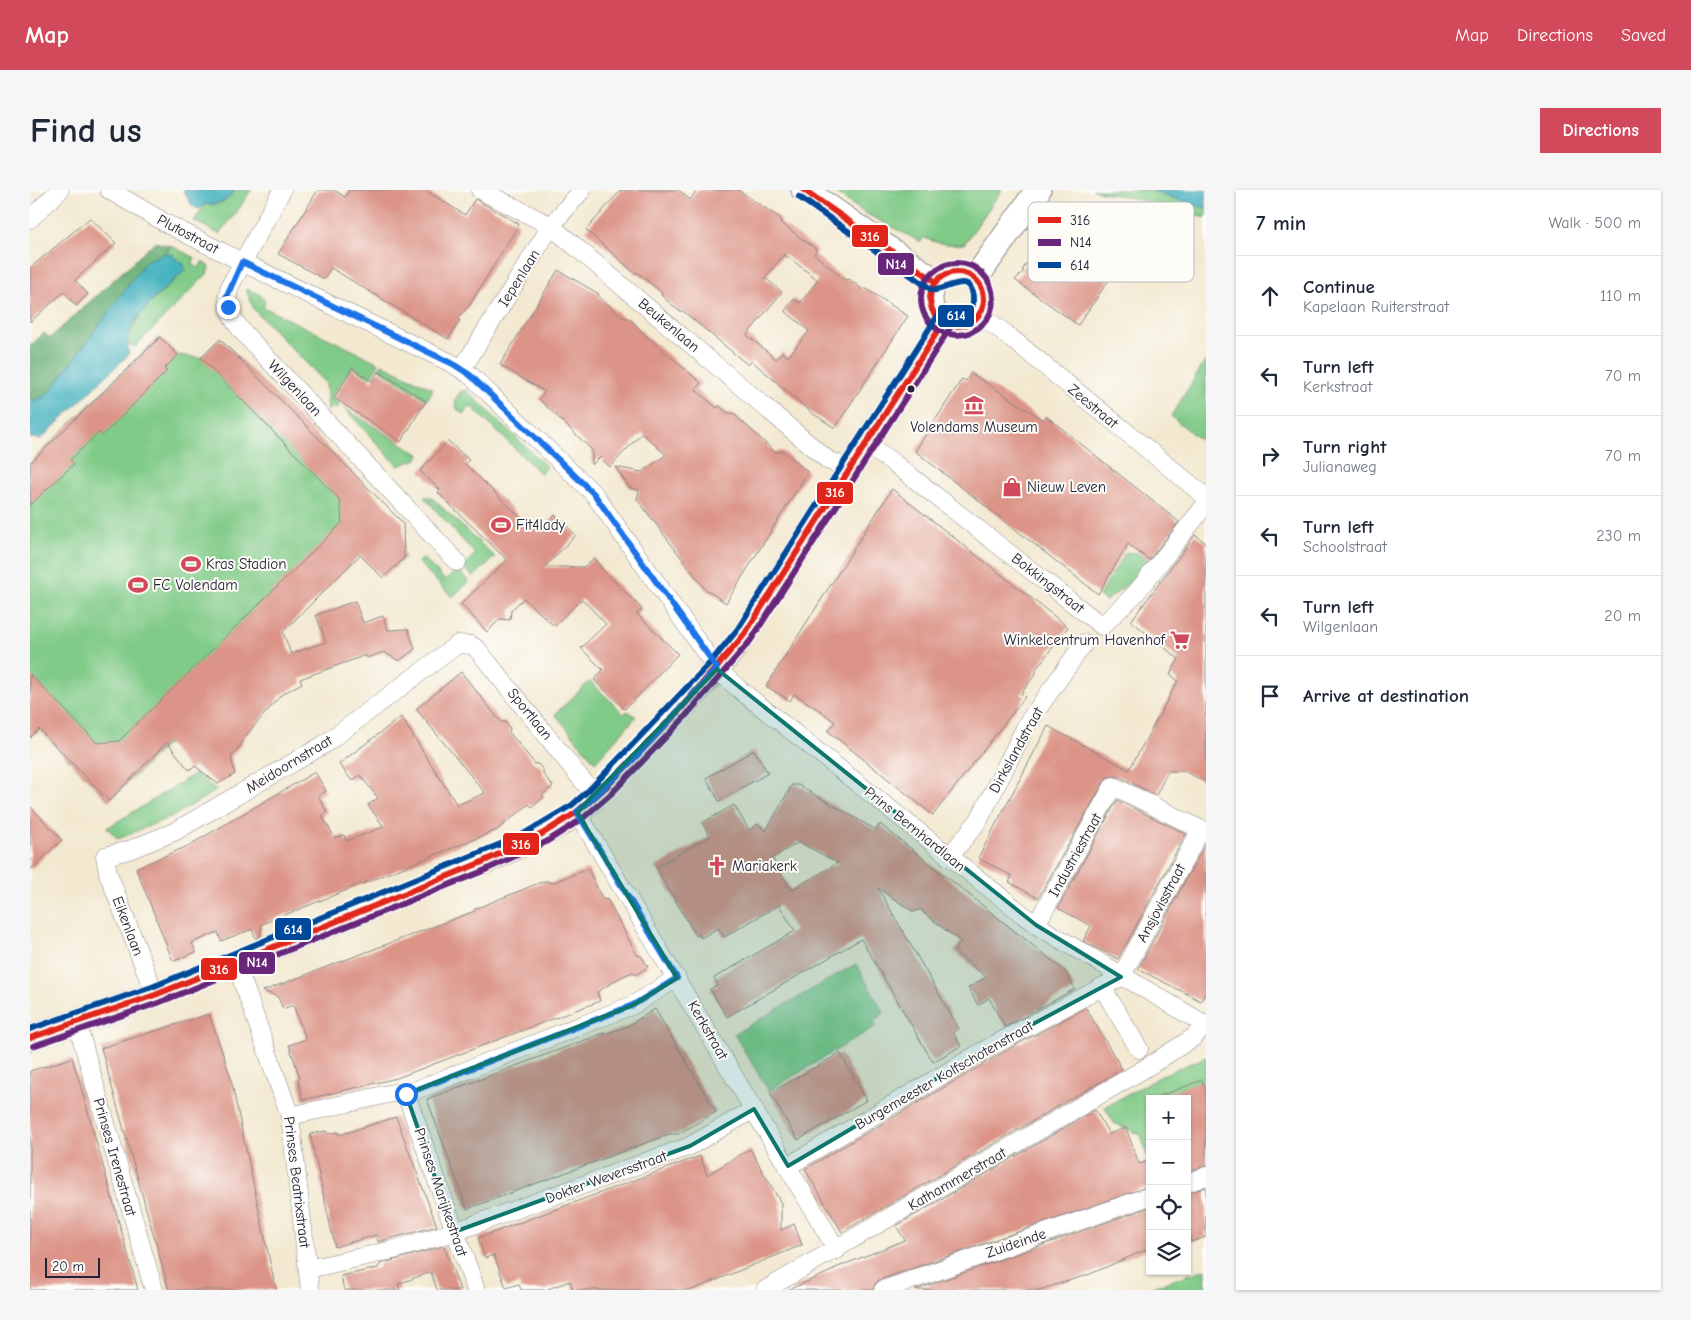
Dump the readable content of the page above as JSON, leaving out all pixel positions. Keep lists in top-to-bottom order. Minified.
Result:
{"streets":{"street":["Plutostraat","Iepenlaan","Beukenlaan","Wilgenlaan","Zeestraat","Bokkingstraat","Sportlaan","Dirkslandstraat","Meidoornstraat","Prins Bernhardlaan","Industriestraat","Ansjovisstraat","Eikenlaan","Kerkstraat","Burgemeester Kolfschotenstraat","Prinses Irenestraat","Dokter Weversstraat","Kathammerstraat","Prinses Beatrixstraat","Prinses Marijkestraat","Zuideinde"]},"crossings":[["Plutostraat","Iepenlaan"],["Plutostraat","Wilgenlaan"],["Plutostraat","Prins Bernhardlaan"],["Iepenlaan","Beukenlaan"],["Iepenlaan","Prins Bernhardlaan"],["Sportlaan","Meidoornstraat"],["Sportlaan","Kerkstraat"],["Dirkslandstraat","Prins Bernhardlaan"],["Meidoornstraat","Eikenlaan"],["Prins Bernhardlaan","Industriestraat"],["Prins Bernhardlaan","Ansjovisstraat"],["Prins Bernhardlaan","Burgemeester Kolfschotenstraat"],["Prins Bernhardlaan","Kathammerstraat"],["Industriestraat","Ansjovisstraat"],["Ansjovisstraat","Burgemeester Kolfschotenstraat"],["Kerkstraat","Burgemeester Kolfschotenstraat"],["Kerkstraat","Dokter Weversstraat"],["Kerkstraat","Kathammerstraat"],["Dokter Weversstraat","Prinses Beatrixstraat"],["Dokter Weversstraat","Prinses Marijkestraat"]],"places":{"museum":["Volendams Museum"],"shop":["Nieuw Leven"],"sports":["Fit4lady","Kras Stadion","FC Volendam"],"supermarket":["Winkelcentrum Havenhof"],"church":["Mariakerk"]},"lines":["transit line 316","transit line N14","transit line 614"],"legend":["316","N14","614"],"scale_bar":"20 m","page":{"header":"Map","nav":["Map","Directions","Saved"],"buttons":"Directions","title":"Find us","heading":["7 min","Walk · 500 m"],"list":[["Continue","Kapelaan Ruiterstraat","110 m"],["Turn left","Kerkstraat","70 m"],["Turn right","Julianaweg","70 m"],["Turn left","Schoolstraat","230 m"],["Turn left","Wilgenlaan","20 m"],"Arrive at destination"],"map_buttons":["+","−"],"scale":"20 m"}}
